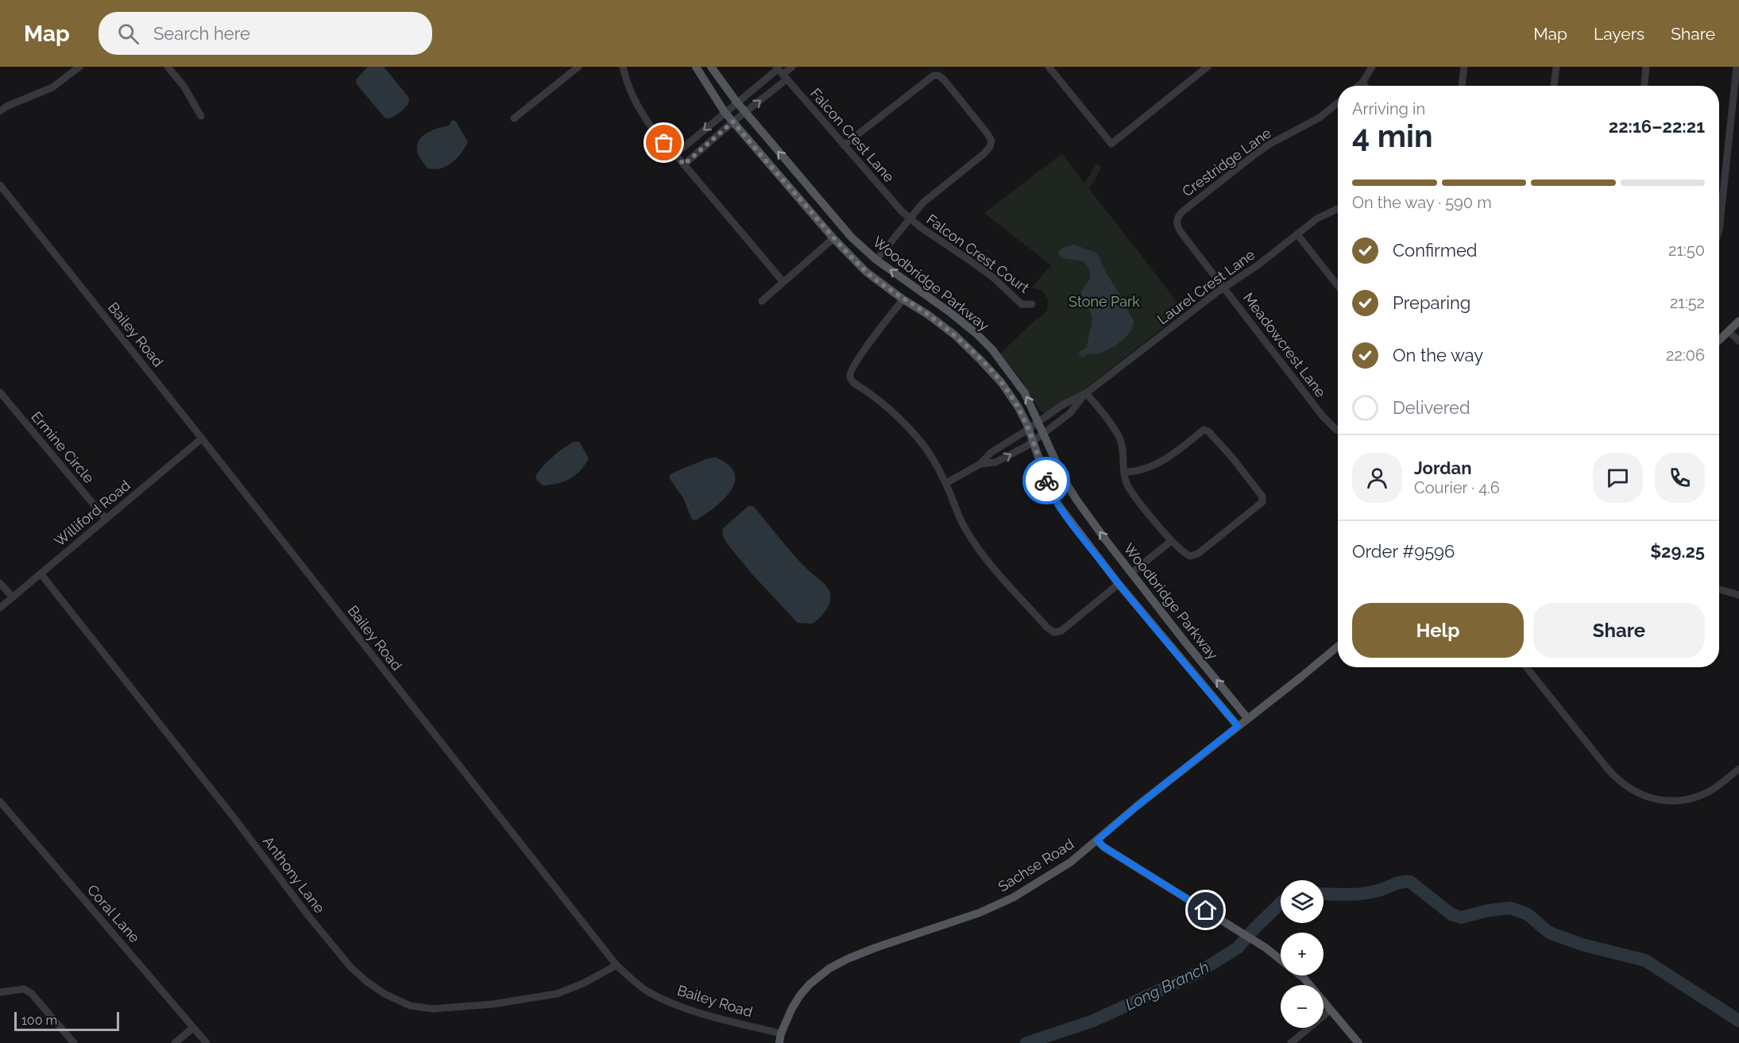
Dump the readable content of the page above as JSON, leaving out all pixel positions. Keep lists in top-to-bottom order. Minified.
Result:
{"streets":{"main road":["Woodbridge Parkway","Sachse Road"],"street":["Falcon Crest Lane","Crestridge Lane","Falcon Crest Court","Laurel Crest Lane","Bailey Road","Meadowcrest Lane","Ermine Circle","Williford Road","Anthony Lane","Coral Lane"]},"crossings":[["Falcon Crest Lane","Falcon Crest Court"],["Crestridge Lane","Meadowcrest Lane"],["Woodbridge Parkway","Laurel Crest Lane"],["Woodbridge Parkway","Sachse Road"],["Laurel Crest Lane","Meadowcrest Lane"],["Bailey Road","Williford Road"],["Bailey Road","Sachse Road"],["Bailey Road","Anthony Lane"],["Ermine Circle","Williford Road"],["Williford Road","Anthony Lane"]],"water":["Long Branch"],"parks":["Stone Park"],"scale_bar":"100 m","page":{"header":"Map","search":"Search here","nav":["Map","Layers","Share"],"heading":["4 min","Arriving in","22:16–22:21"],"panel":["Jordan","Courier · 4.6","Order #9596","$29.25"],"bar":"On the way · 590 m","list":[["Confirmed","21:50"],["Preparing","21:52"],["On the way","22:06"],"Delivered"],"buttons":["Help","Share"],"map_buttons":["+","−"],"scale":"100 m"}}
